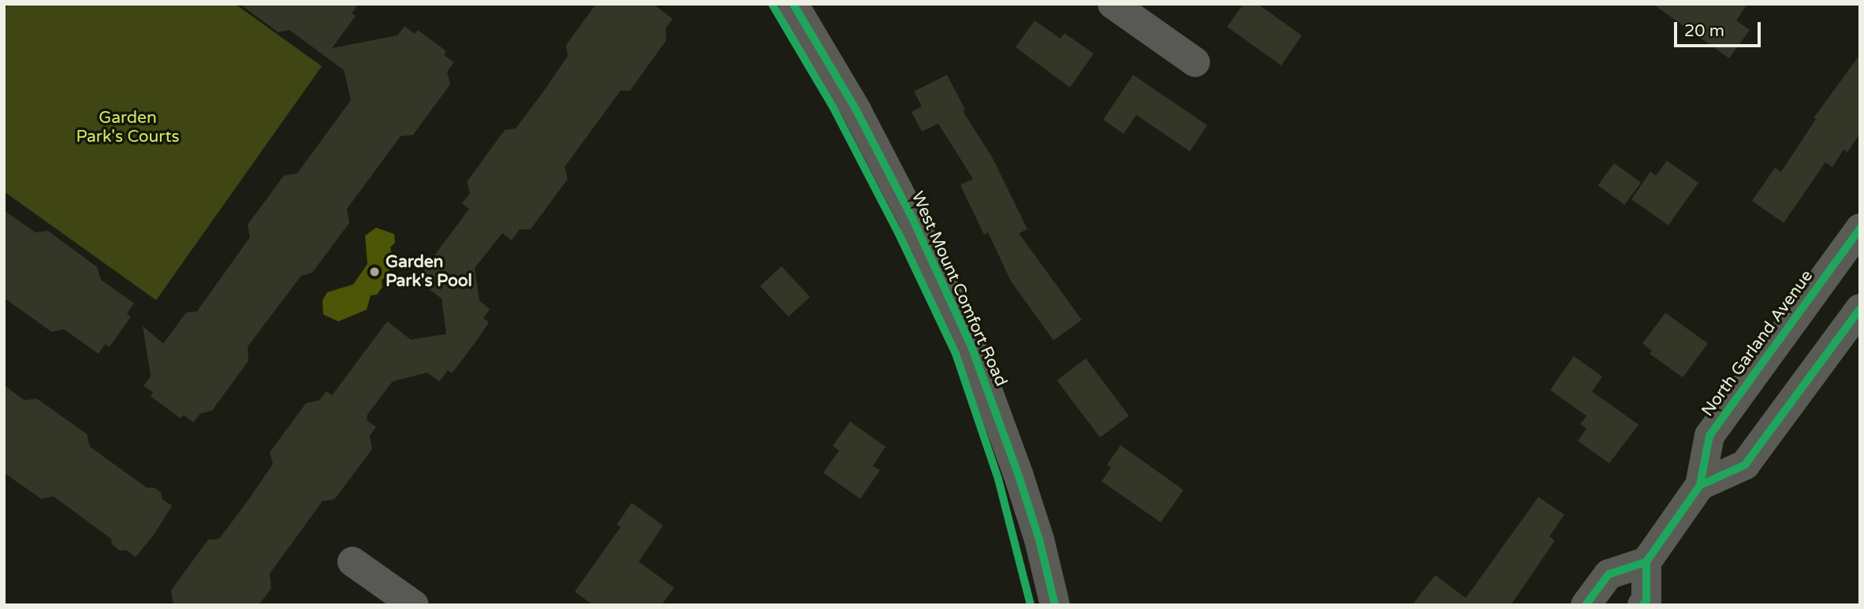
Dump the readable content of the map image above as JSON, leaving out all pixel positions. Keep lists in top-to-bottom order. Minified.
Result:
{"streets":{"main road":["West Mount Comfort Road","North Garland Avenue"]},"parks":["Garden Park's Courts"],"places":["Garden Park's Pool"],"scale_bar":"20 m"}
